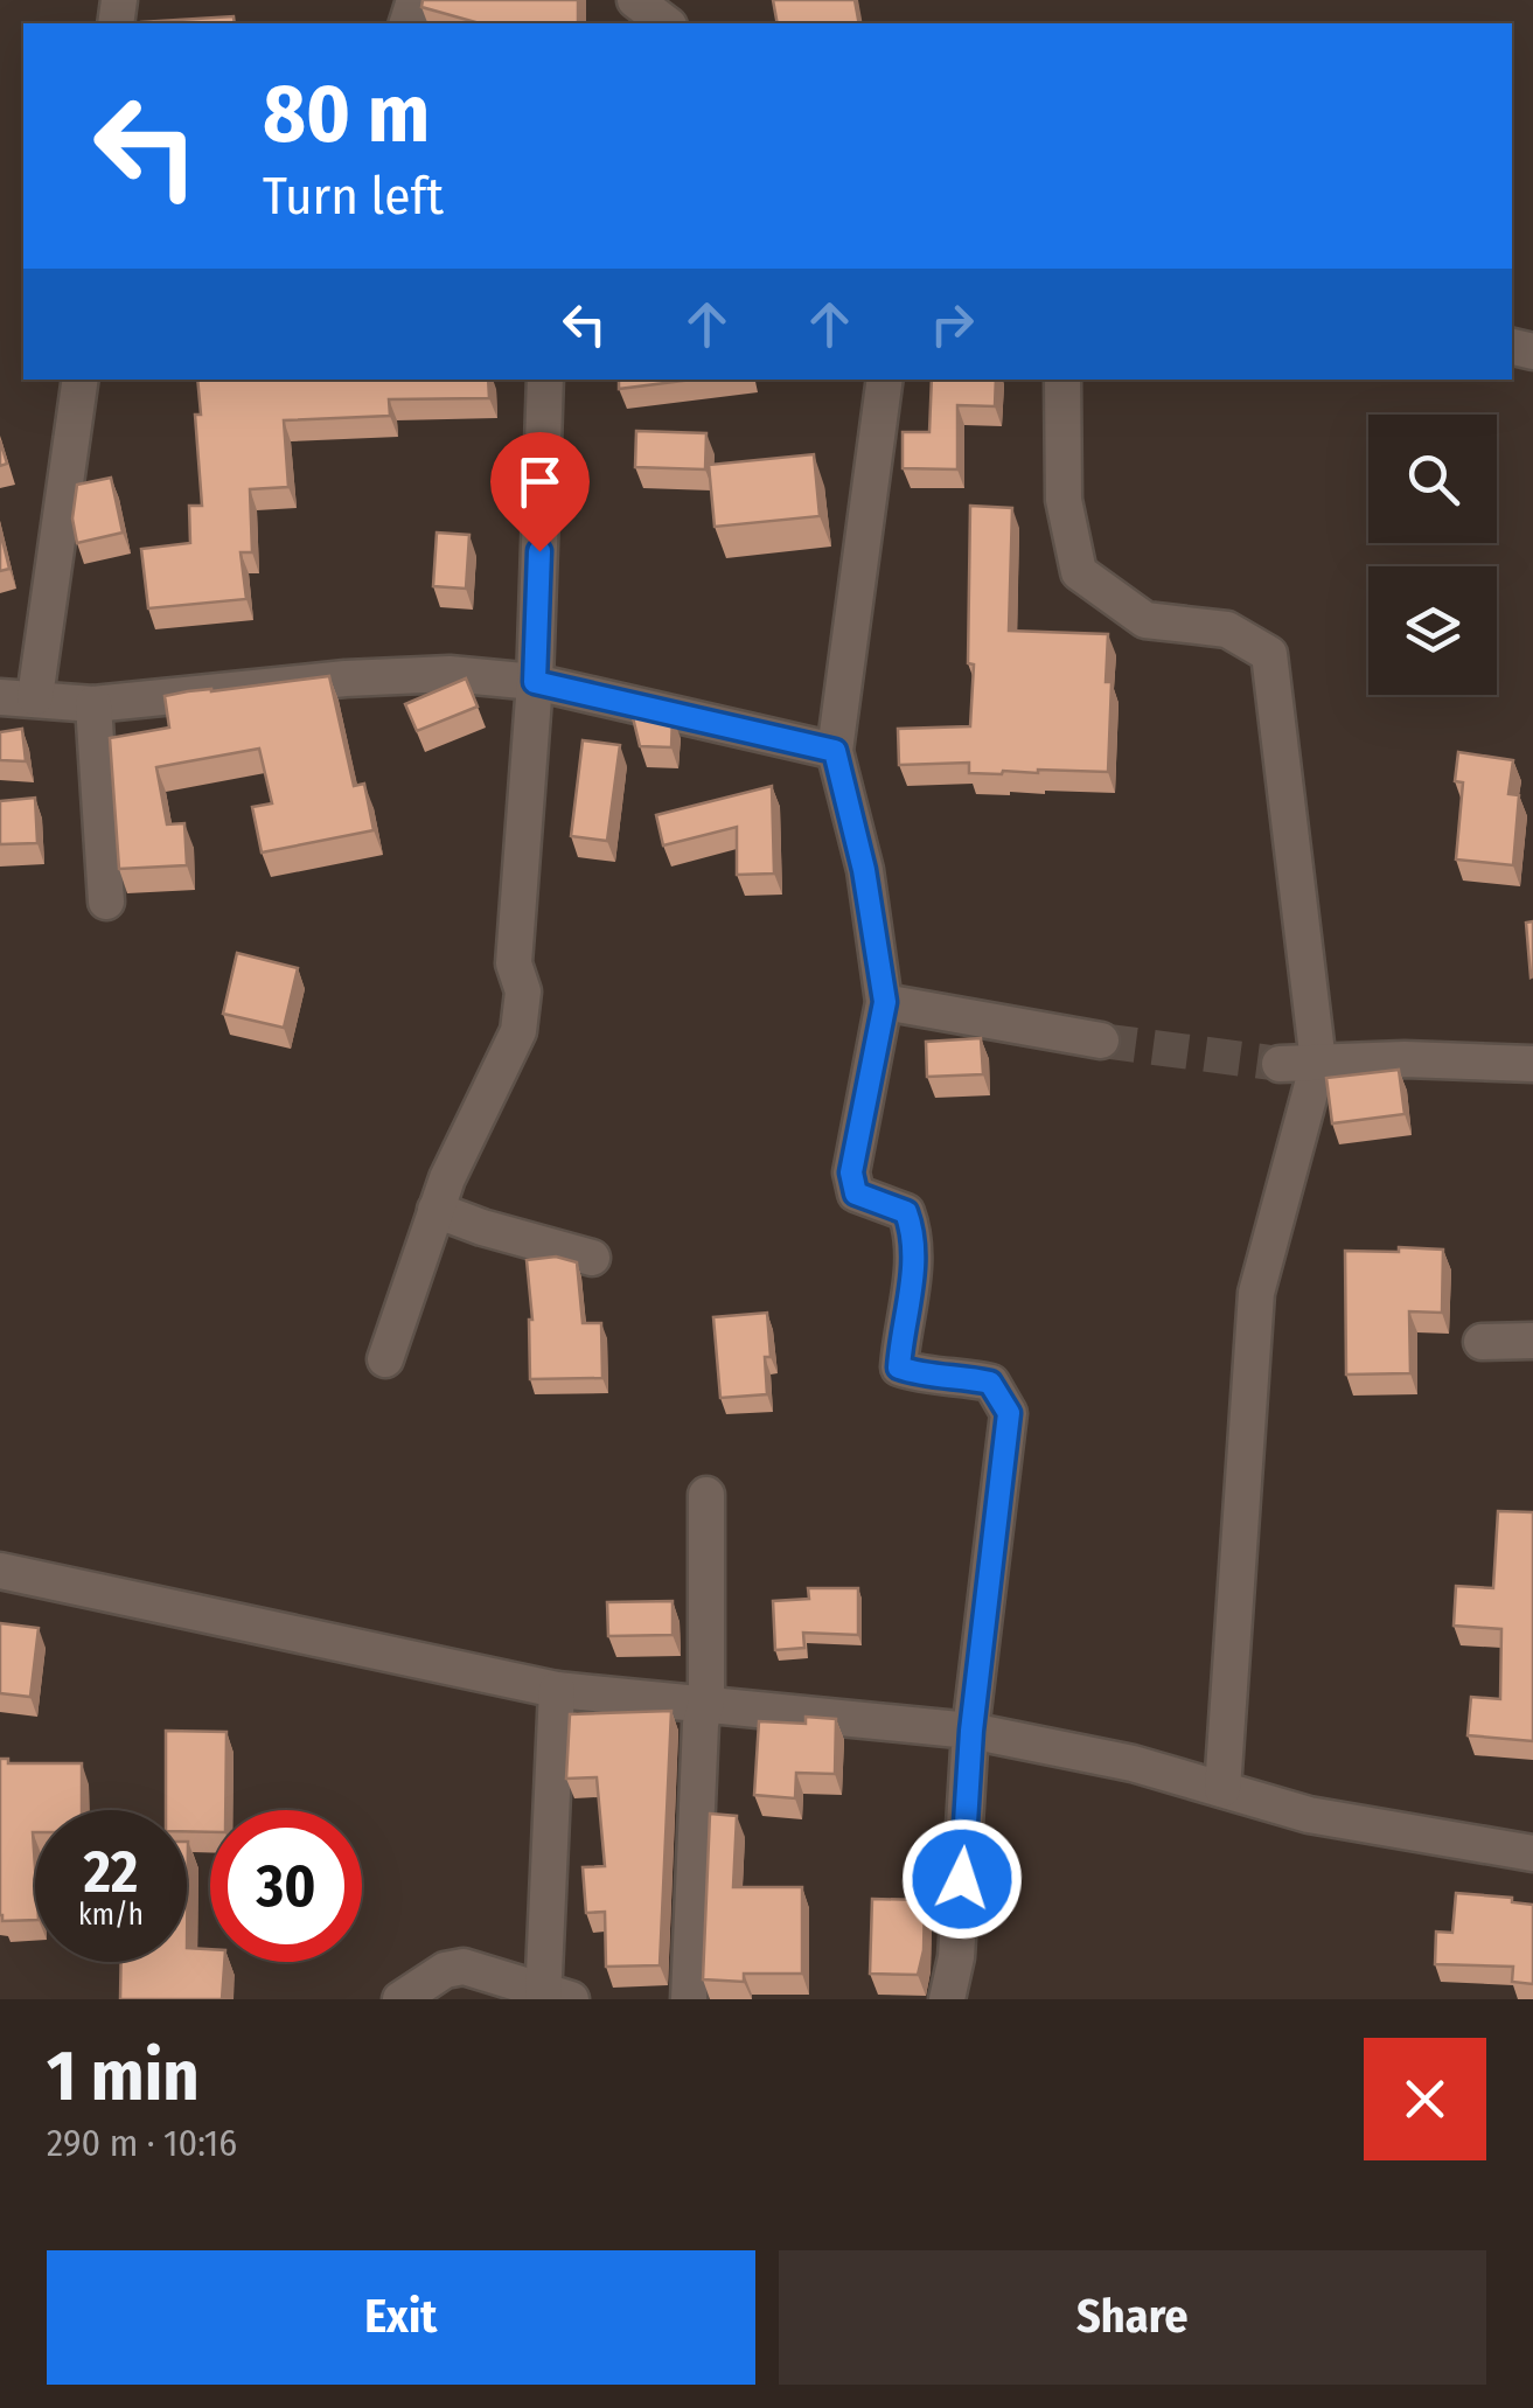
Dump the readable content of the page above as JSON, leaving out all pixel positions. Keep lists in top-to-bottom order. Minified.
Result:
{"page":{"turn":["80 m","Turn left"],"speed":"22 km/h","limit":"30","heading":["1 min","290 m · 10:16"],"buttons":["Exit","Share"]}}
